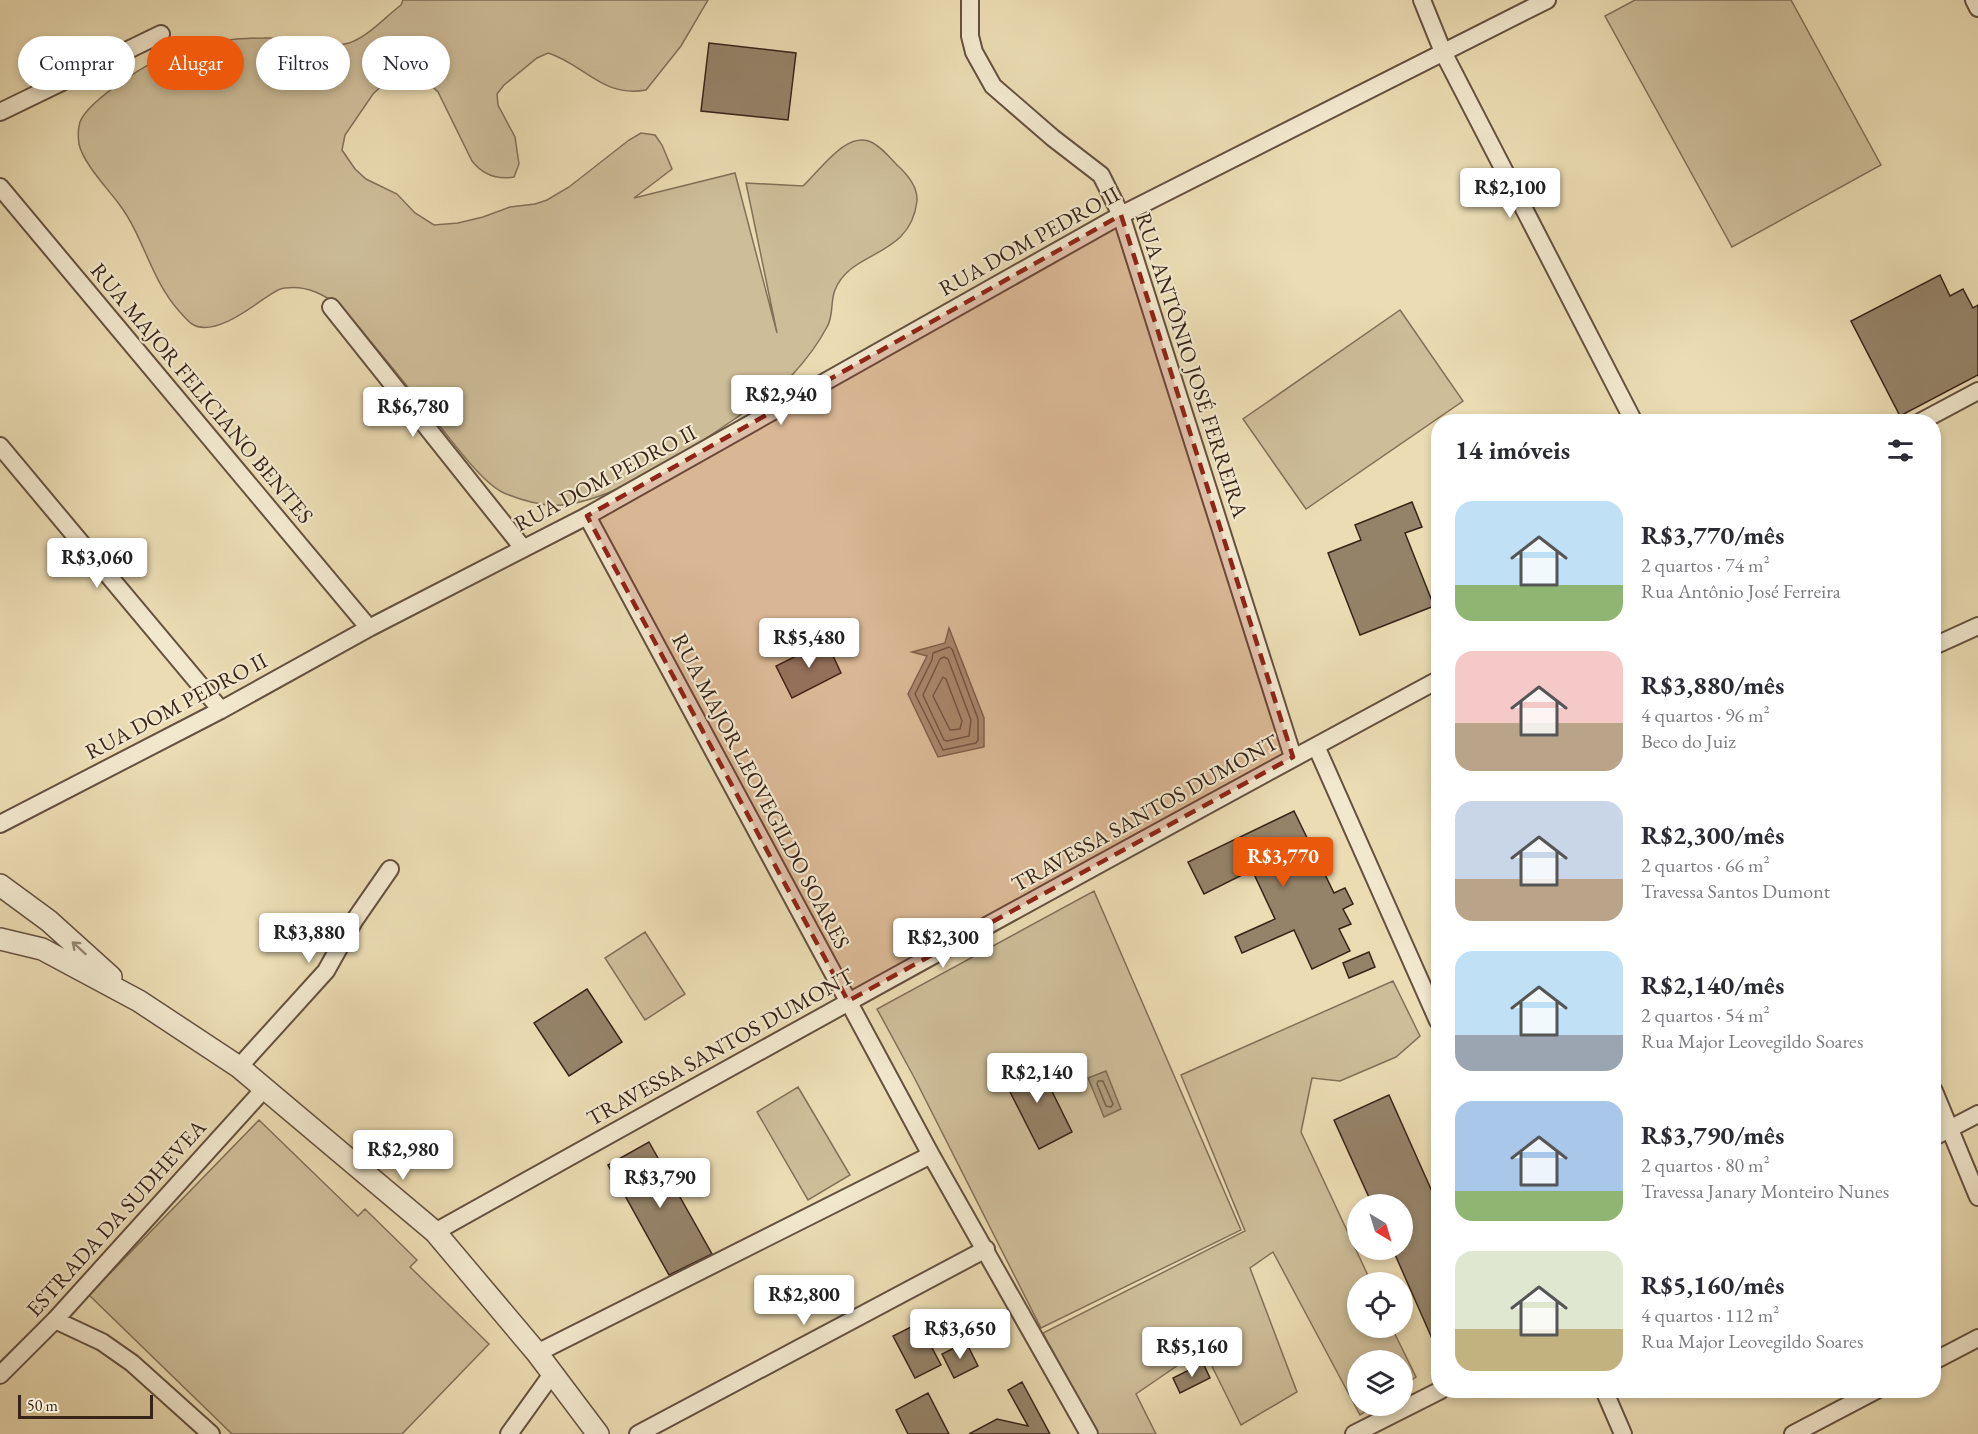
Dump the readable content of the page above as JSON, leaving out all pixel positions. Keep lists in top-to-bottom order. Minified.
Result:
{"streets":{"street":["RUA DOM PEDRO II","RUA ANTÔNIO JOSÉ FERREIRA","RUA MAJOR FELICIANO BENTES","RUA MAJOR LEOVEGILDO SOARES","TRAVESSA SANTOS DUMONT","ESTRADA DA SUDHEVEA"]},"crossings":[["RUA DOM PEDRO II","RUA ANTÔNIO JOSÉ FERREIRA"],["RUA DOM PEDRO II","RUA MAJOR FELICIANO BENTES"],["RUA DOM PEDRO II","RUA MAJOR LEOVEGILDO SOARES"],["RUA ANTÔNIO JOSÉ FERREIRA","TRAVESSA SANTOS DUMONT"],["RUA MAJOR LEOVEGILDO SOARES","TRAVESSA SANTOS DUMONT"]],"scale_bar":"50 m","north":"bottom right","page":{"chip":["Comprar","Alugar","Filtros","Novo"],"price":["R$2,100","R$2,940","R$6,780","R$3,060","R$5,480","R$3,770","R$3,880","R$2,300","R$2,140","R$2,980","R$3,790","R$2,800","R$3,650","R$5,160"],"heading":"14 imóveis","list":[{"name":"R$3,770/mês","note":"2 quartos · 74 m² · Rua Antônio José Ferreira"},{"name":"R$3,880/mês","note":"4 quartos · 96 m² · Beco do Juiz"},{"name":"R$2,300/mês","note":"2 quartos · 66 m² · Travessa Santos Dumont"},{"name":"R$2,140/mês","note":"2 quartos · 54 m² · Rua Major Leovegildo Soares"},{"name":"R$3,790/mês","note":"2 quartos · 80 m² · Travessa Janary Monteiro Nunes"},{"name":"R$5,160/mês","note":"4 quartos · 112 m² · Rua Major Leovegildo Soares"}],"scale":"50 m"}}
